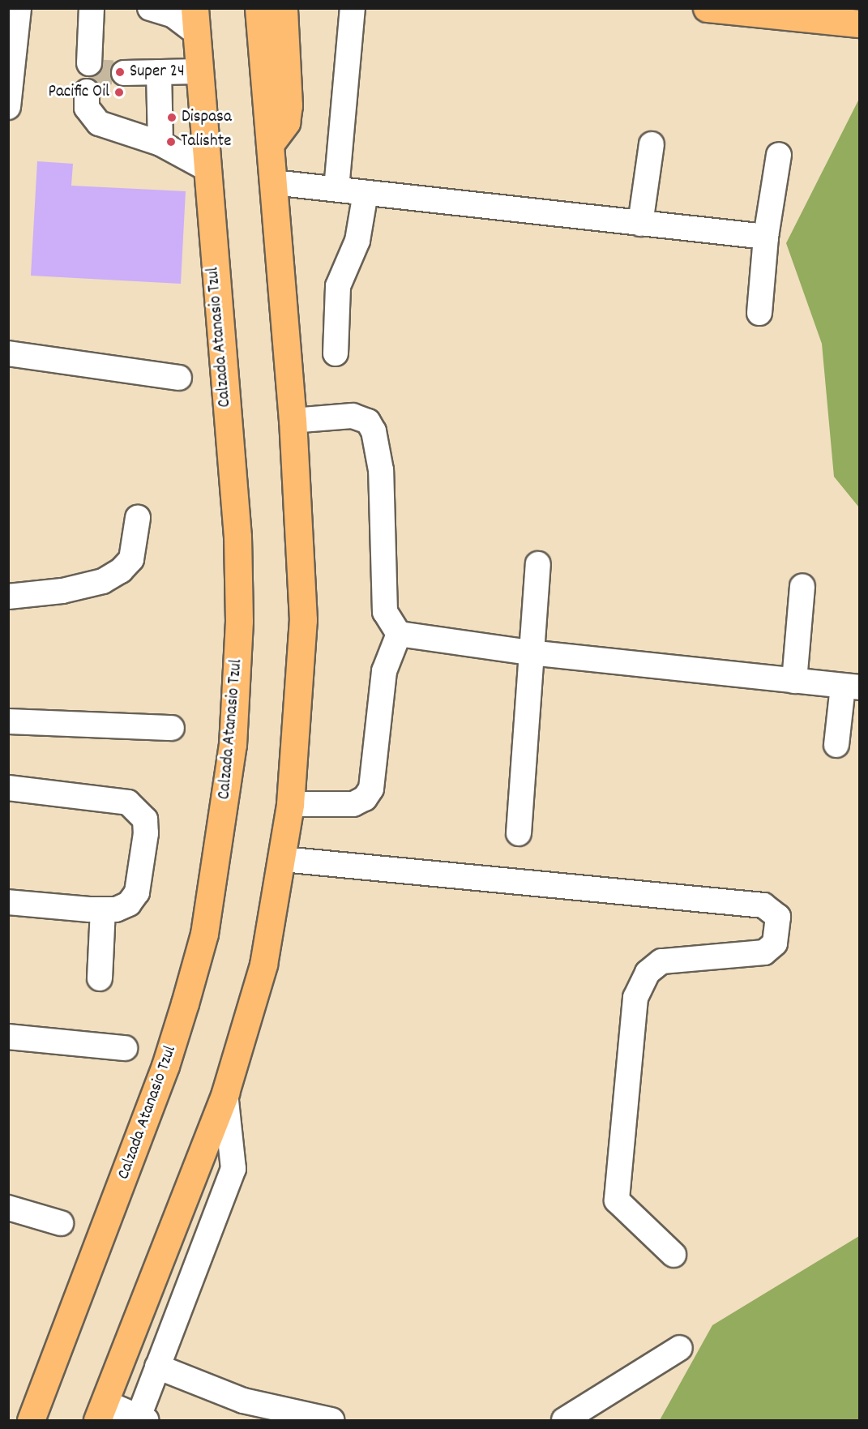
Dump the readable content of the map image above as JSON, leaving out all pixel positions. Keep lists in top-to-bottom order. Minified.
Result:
{"streets":{"main road":["Calzada Atanasio Tzul"]},"places":["Super 24","Pacific Oil","Dispasa","Talishte"]}
